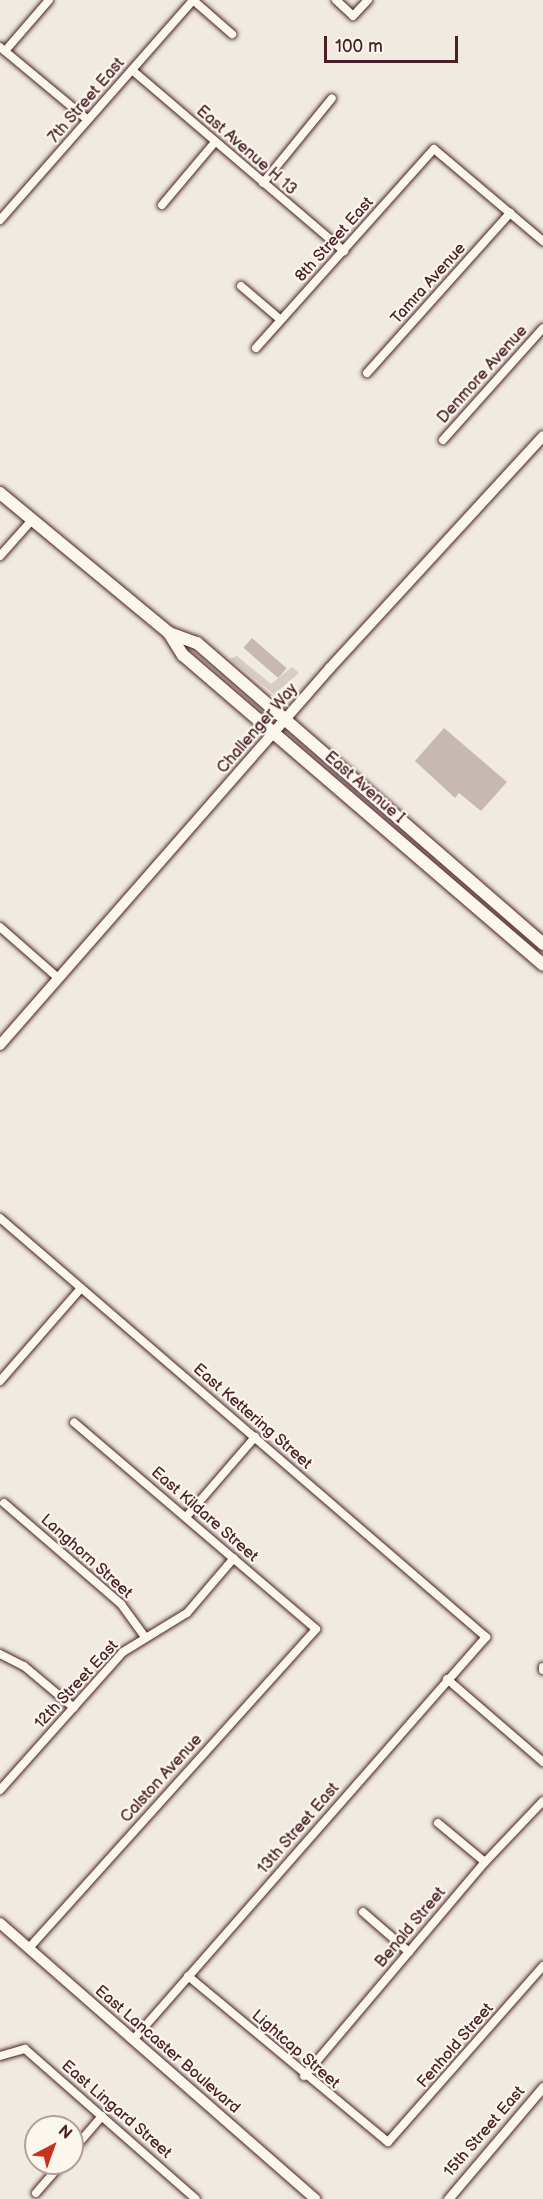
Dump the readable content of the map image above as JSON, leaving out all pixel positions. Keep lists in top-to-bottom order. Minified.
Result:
{"streets":{"main road":["Challenger Way","East Avenue I","East Lancaster Boulevard"],"street":["7th Street East","East Avenue H 13","8th Street East","Tamra Avenue","Denmore Avenue","East Kettering Street","East Kildare Street","Langhorn Street","12th Street East","Calston Avenue","13th Street East","Benald Street","Fenhold Street","Lightcap Street","East Lingard Street","15th Street East"]},"crossings":[["7th Street East","East Avenue H 13"],["East Avenue H 13","8th Street East"],["8th Street East","Tamra Avenue"],["Challenger Way","East Avenue I"],["East Kettering Street","13th Street East"],["East Kildare Street","12th Street East"],["East Kildare Street","Calston Avenue"],["Langhorn Street","12th Street East"],["Calston Avenue","East Lancaster Boulevard"],["13th Street East","East Lancaster Boulevard"],["13th Street East","Lightcap Street"],["Benald Street","Lightcap Street"],["Fenhold Street","Lightcap Street"]],"scale_bar":"100 m","north":"top right"}
